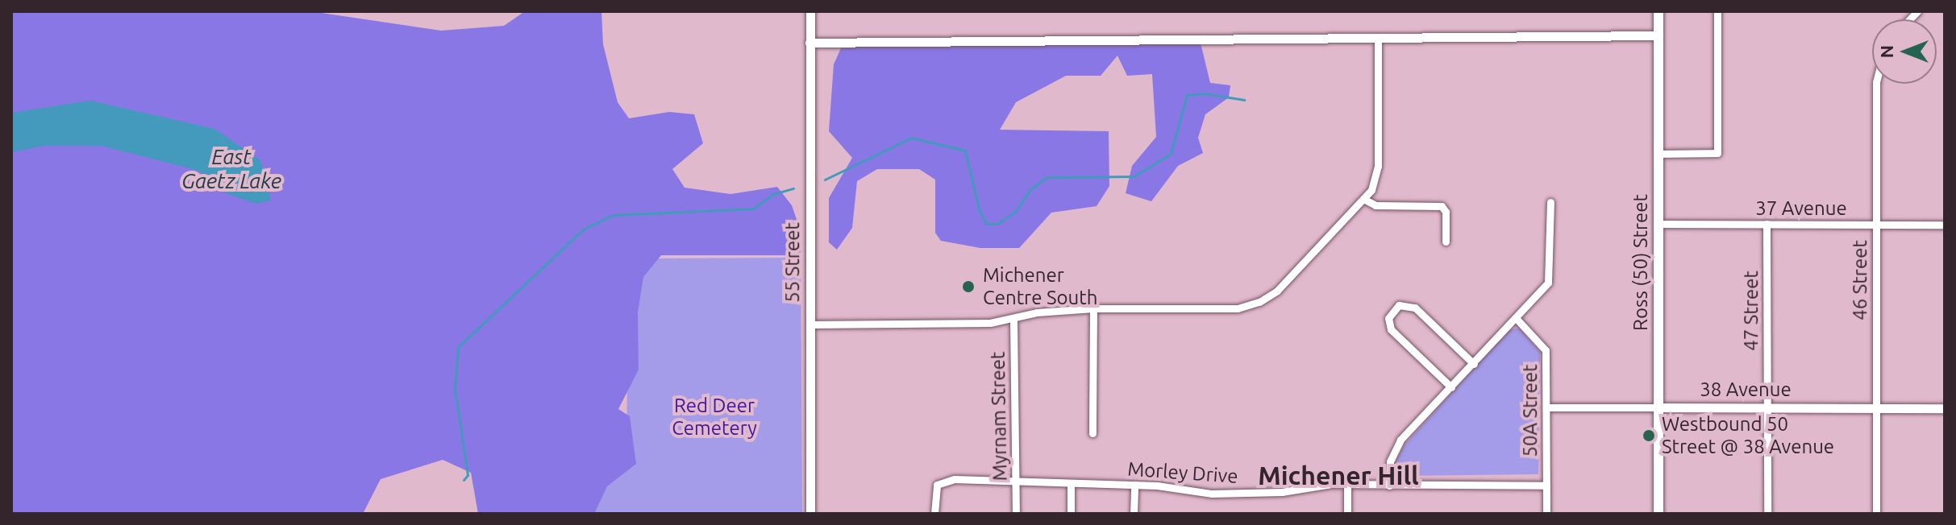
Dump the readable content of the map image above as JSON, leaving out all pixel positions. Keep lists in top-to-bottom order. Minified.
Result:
{"streets":{"main road":["Ross (50) Street"],"street":["37 Avenue","55 Street","46 Street","47 Street","38 Avenue","50A Street","Myrnam Street","Morley Drive"]},"crossings":[["37 Avenue","Ross (50) Street"],["37 Avenue","46 Street"],["37 Avenue","47 Street"],["Ross (50) Street","38 Avenue"],["46 Street","38 Avenue"],["47 Street","38 Avenue"],["38 Avenue","50A Street"],["50A Street","Morley Drive"],["Myrnam Street","Morley Drive"]],"districts":["Michener Hill"],"water":["East Gaetz Lake"],"parks":["Red Deer Cemetery"],"places":["Michener Centre South","Westbound 50 Street @ 38 Avenue"],"north":"left"}
